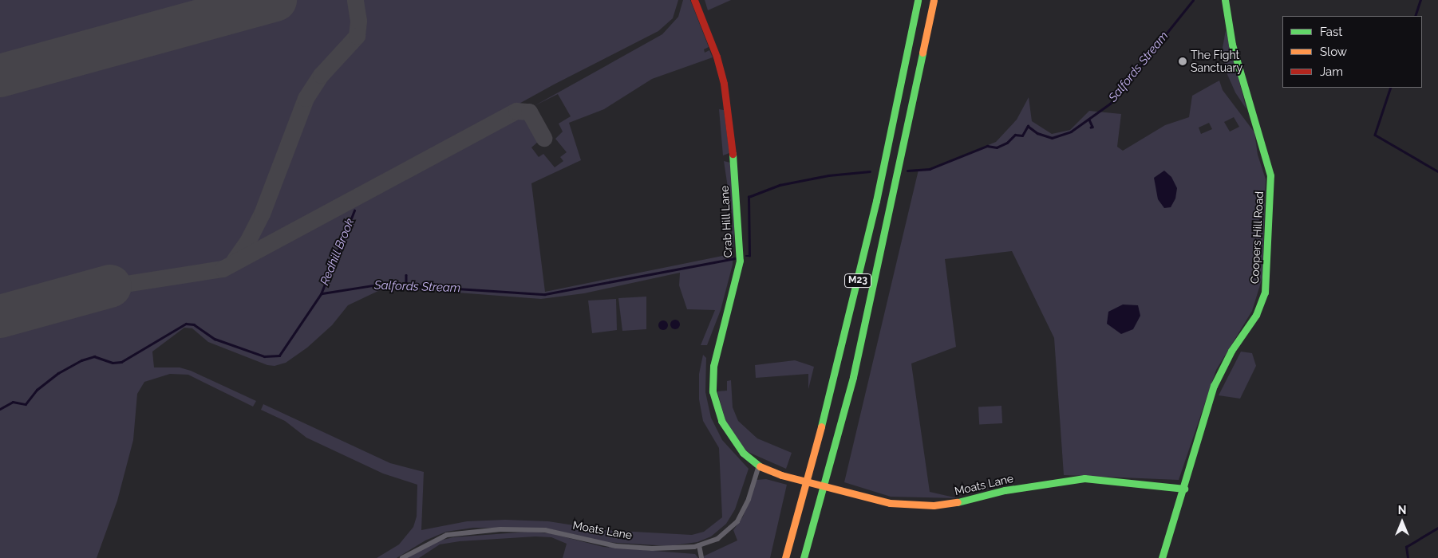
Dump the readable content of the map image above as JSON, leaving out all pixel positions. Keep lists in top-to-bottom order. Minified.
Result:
{"streets":{"main road":["Crab Hill Lane","Coopers Hill Road","M23","Moats Lane"]},"crossings":[["Crab Hill Lane","Moats Lane"],["Coopers Hill Road","Moats Lane"]],"water":["Salfords Stream","Redhill Brook"],"places":["The Fight Sanctuary"],"legend":["Fast","Slow","Jam"],"north":"top"}
